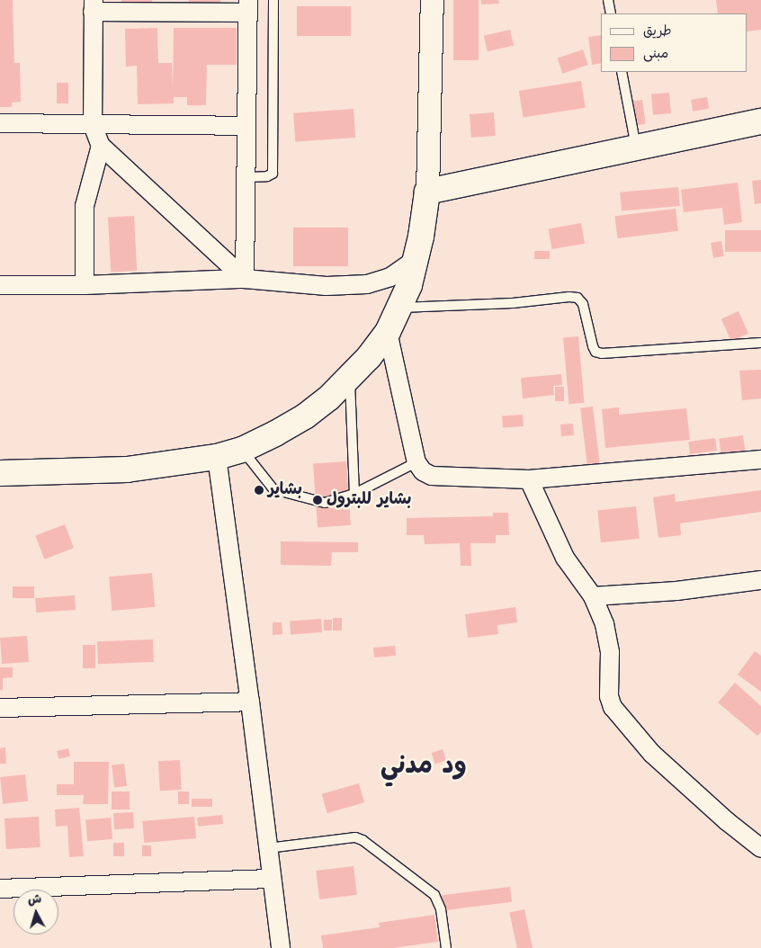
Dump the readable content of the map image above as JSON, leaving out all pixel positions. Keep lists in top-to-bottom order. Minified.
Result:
{"districts":["ود مدني"],"places":["بشاير","بشاير للبترول"],"legend":["طريق","مبنى"],"north":"top"}
